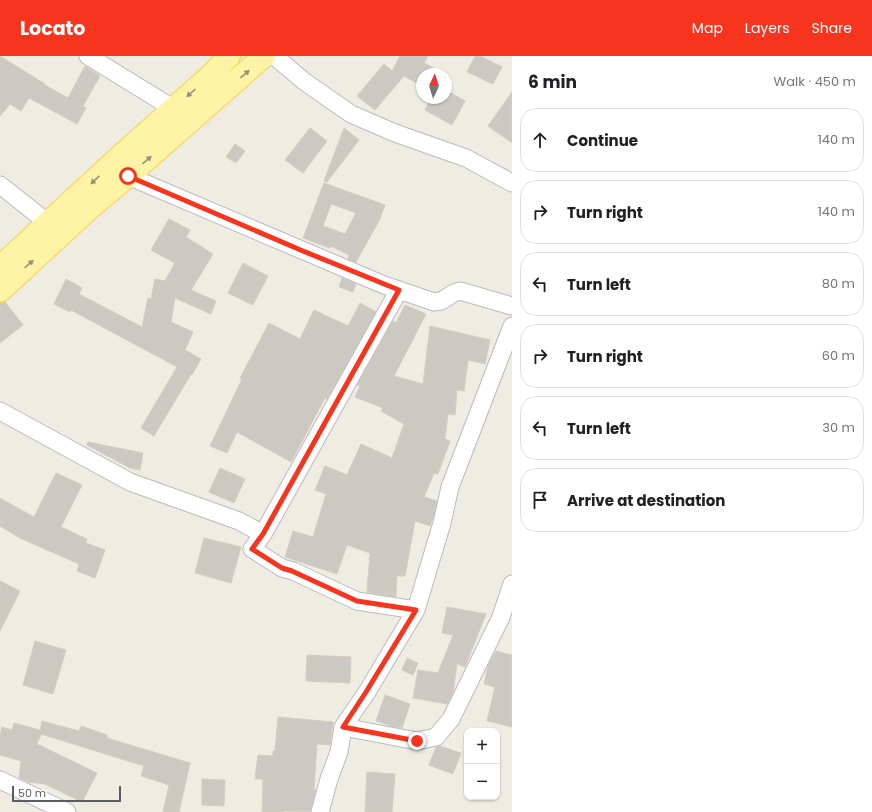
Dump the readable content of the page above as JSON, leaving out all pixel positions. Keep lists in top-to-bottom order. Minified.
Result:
{"scale_bar":"50 m","north":"top","page":{"header":"Locato","nav":["Map","Layers","Share"],"heading":["6 min","Walk · 450 m"],"list":[["Continue","140 m"],["Turn right","140 m"],["Turn left","80 m"],["Turn right","60 m"],["Turn left","30 m"],"Arrive at destination"],"map_buttons":["+","−"],"scale":"50 m"}}
